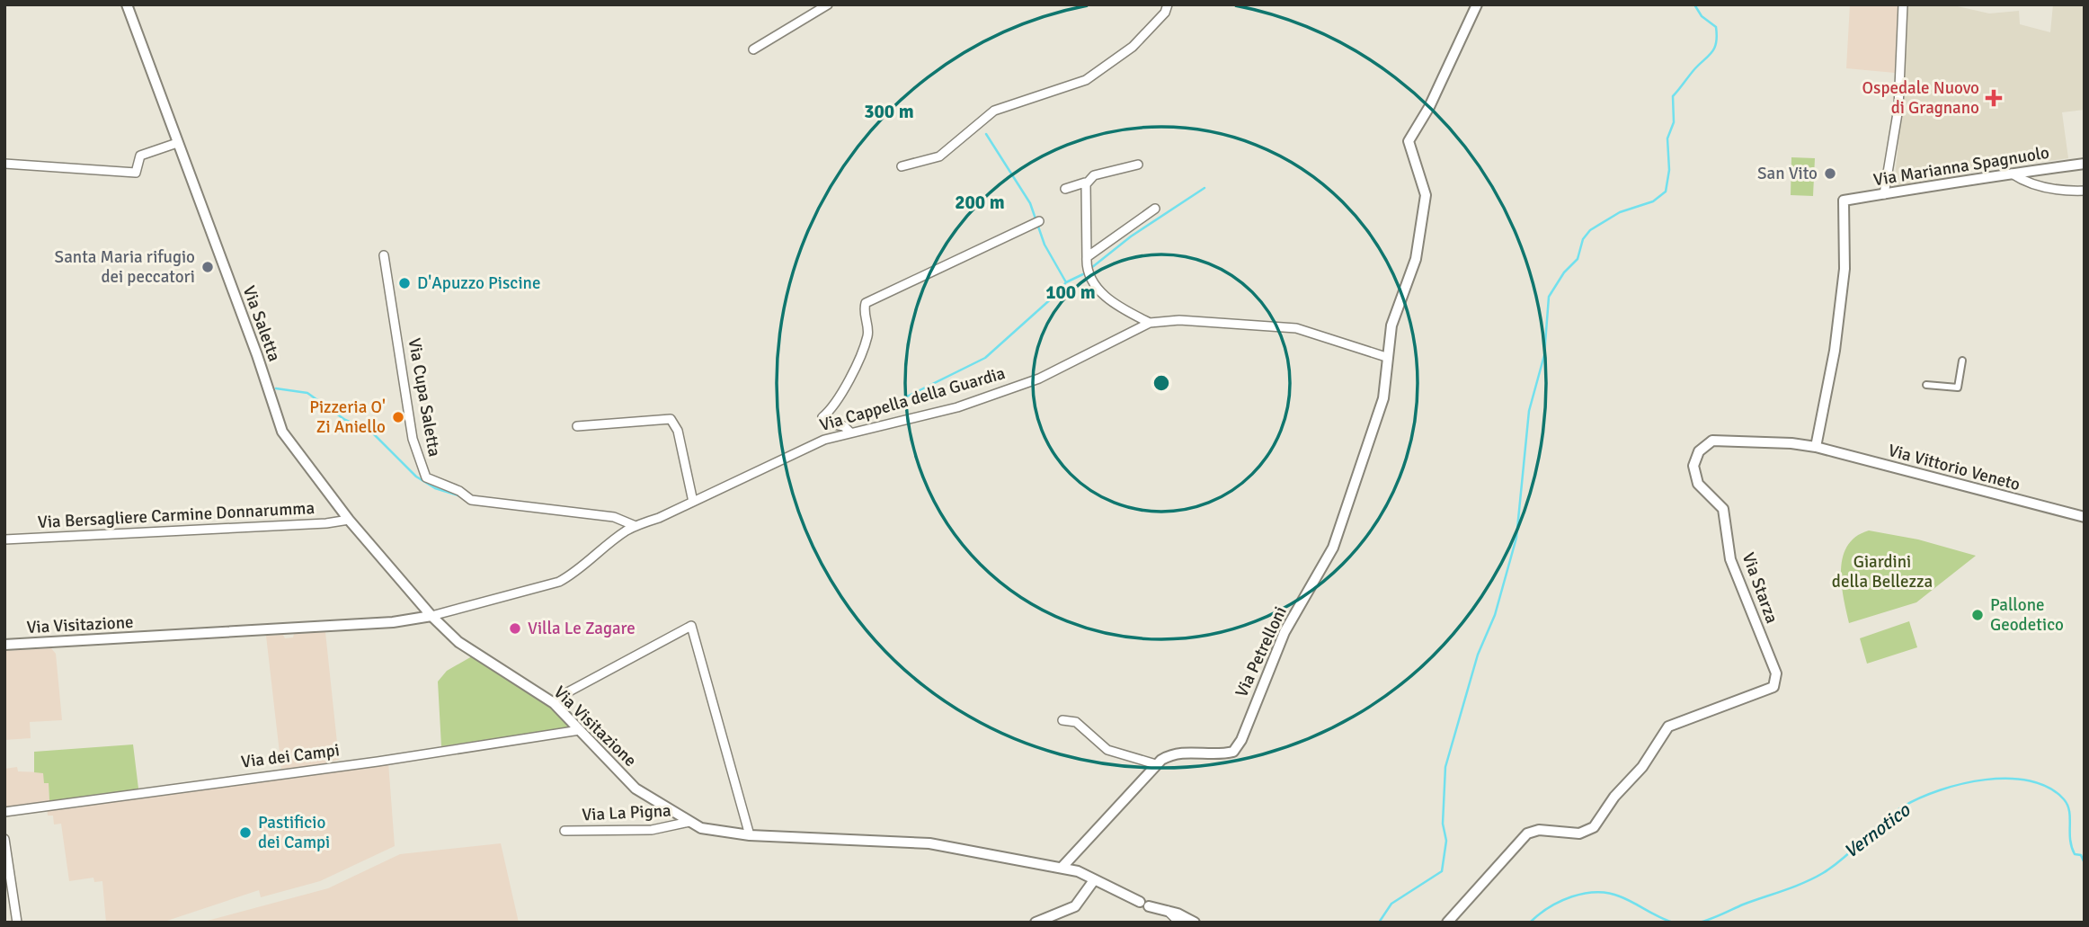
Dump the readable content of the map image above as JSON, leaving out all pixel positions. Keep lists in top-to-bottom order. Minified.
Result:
{"streets":{"street":["Via Marianna Spagnuolo","Via Saletta","Via Cupa Saletta","Via Cappella della Guardia","Via Vittorio Veneto","Via Bersagliere Carmine Donnarumma","Via Starza","Via Visitazione","Via Petrelloni","Via dei Campi","Via La Pigna"]},"crossings":[["Via Saletta","Via Cappella della Guardia"],["Via Saletta","Via Bersagliere Carmine Donnarumma"],["Via Saletta","Via Visitazione"],["Via Cupa Saletta","Via Cappella della Guardia"],["Via Cappella della Guardia","Via Visitazione"],["Via Cappella della Guardia","Via Petrelloni"],["Via Vittorio Veneto","Via Starza"],["Via Visitazione","Via Petrelloni"],["Via Visitazione","Via dei Campi"],["Via Visitazione","Via La Pigna"]],"water":["Vernotico"],"parks":["Giardini della Bellezza"],"places":{"health":["Ospedale Nuovo di Gragnano"],"other":["San Vito","Santa Maria rifugio dei peccatori","D'Apuzzo Piscine","Pizzeria O' Zi Aniello","Pallone Geodetico","Villa Le Zagare","Pastificio dei Campi"]},"rings":["300 m","200 m","100 m"]}
